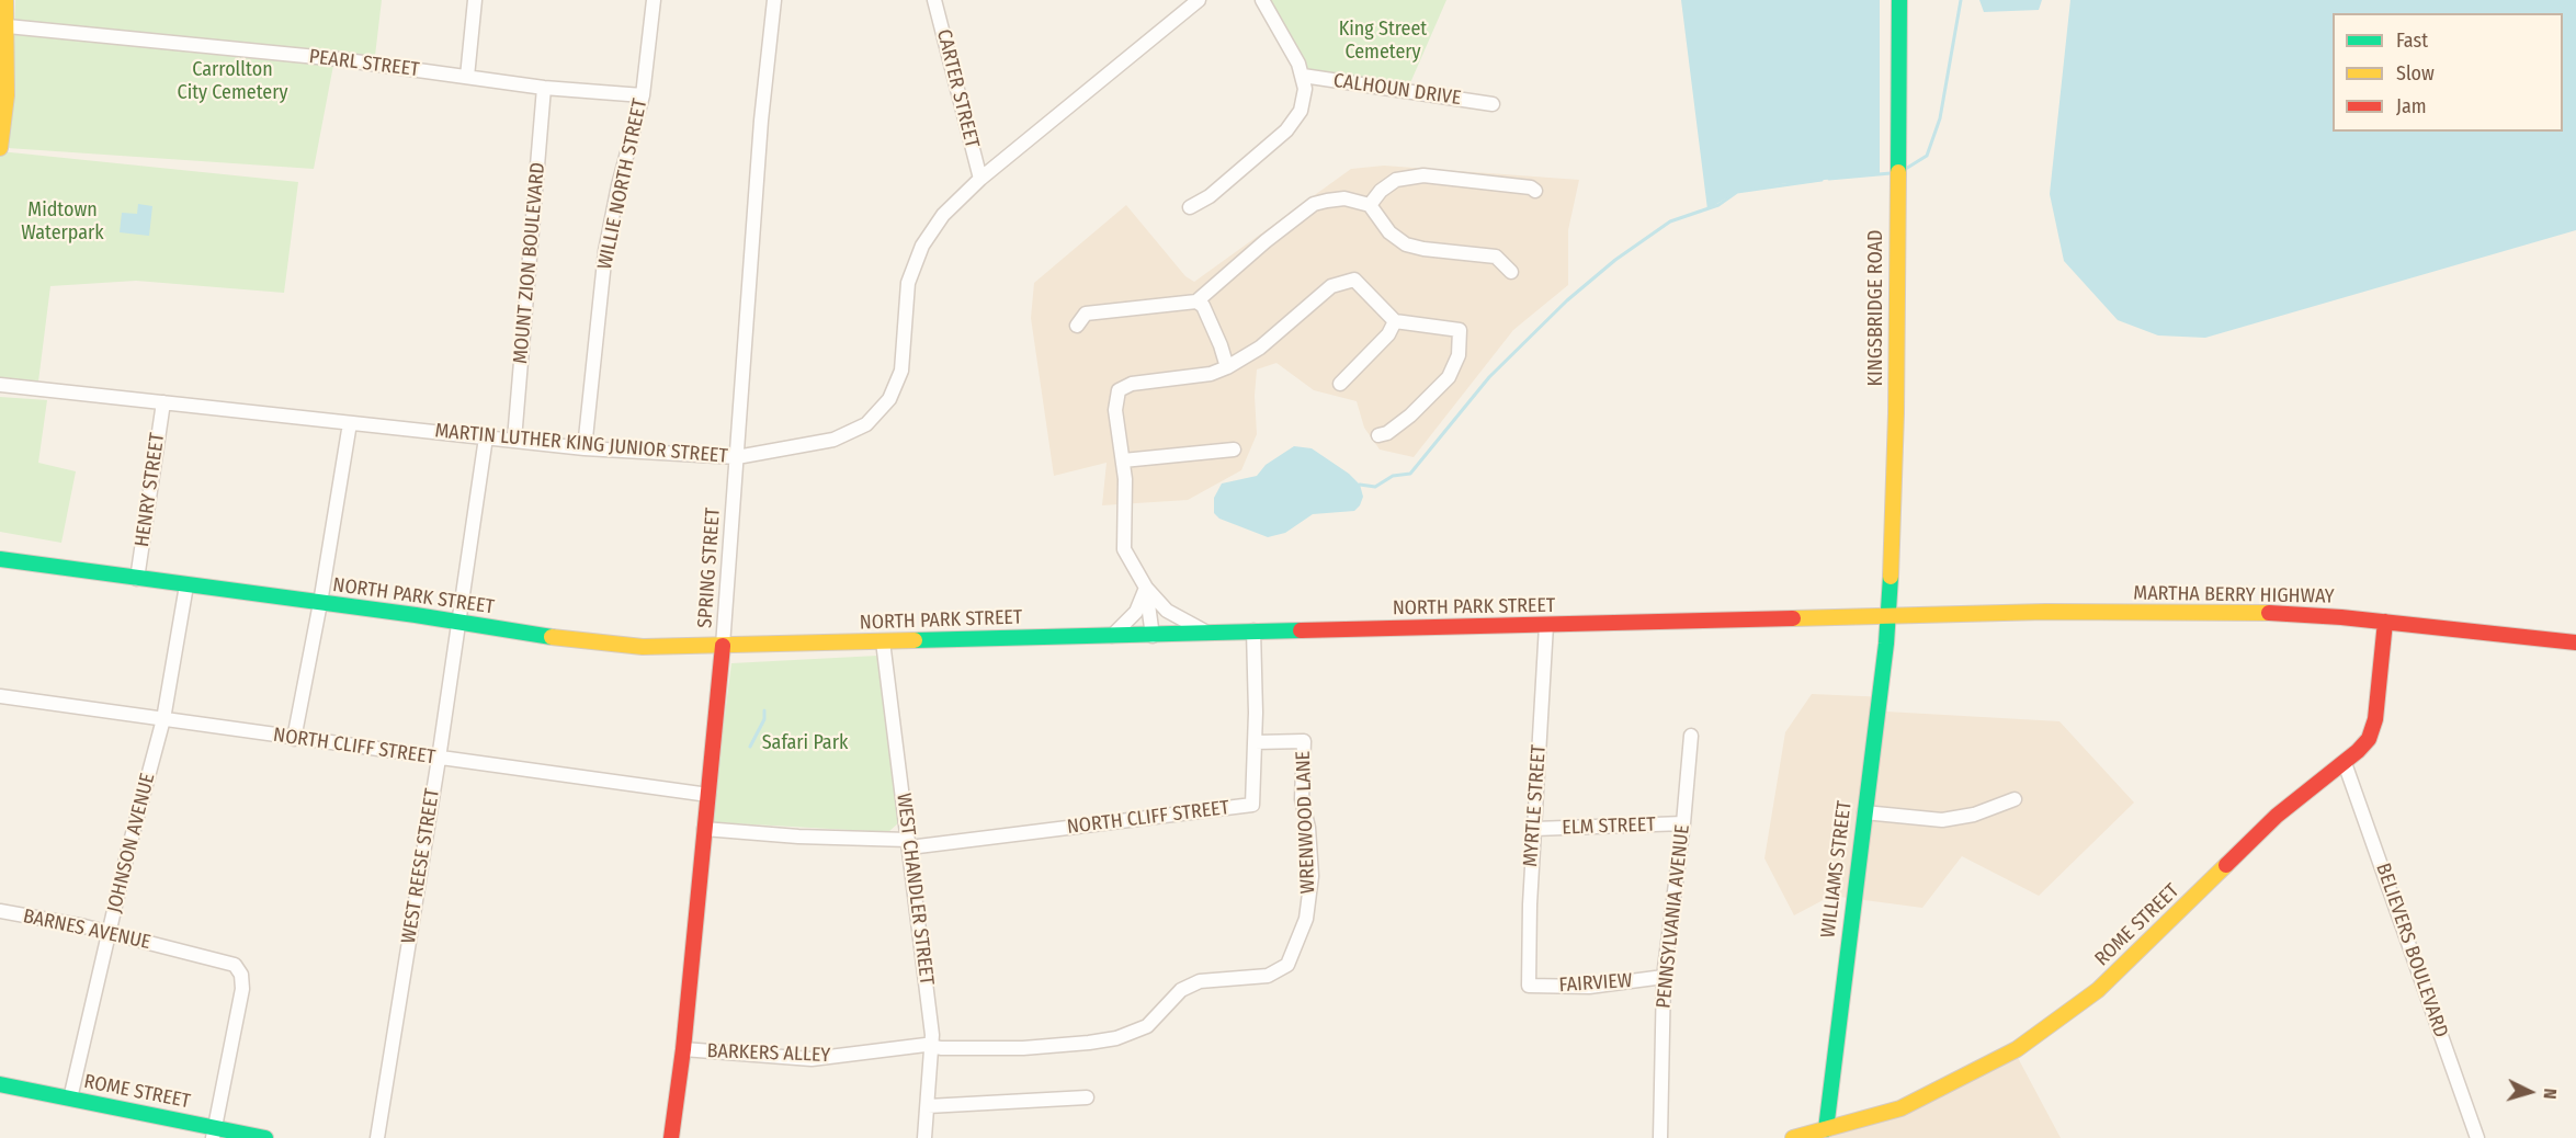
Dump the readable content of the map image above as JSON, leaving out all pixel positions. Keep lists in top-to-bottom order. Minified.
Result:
{"streets":{"main road":["KINGSBRIDGE ROAD","SPRING STREET","MARTHA BERRY HIGHWAY","NORTH PARK STREET","WILLIAMS STREET","ROME STREET"],"street":["PEARL STREET","CARTER STREET","CALHOUN DRIVE","WILLIE NORTH STREET","MOUNT ZION BOULEVARD","MARTIN LUTHER KING JUNIOR STREET","HENRY STREET","NORTH CLIFF STREET","MYRTLE STREET","WRENWOOD LANE","ELM STREET","JOHNSON AVENUE","WEST REESE STREET","WEST CHANDLER STREET","PENNSYLVANIA AVENUE","BARNES AVENUE","BELIEVERS BOULEVARD","FAIRVIEW","BARKERS ALLEY"]},"crossings":[["PEARL STREET","WILLIE NORTH STREET"],["PEARL STREET","MOUNT ZION BOULEVARD"],["CARTER STREET","MARTIN LUTHER KING JUNIOR STREET"],["WILLIE NORTH STREET","MARTIN LUTHER KING JUNIOR STREET"],["MOUNT ZION BOULEVARD","MARTIN LUTHER KING JUNIOR STREET"],["KINGSBRIDGE ROAD","MARTHA BERRY HIGHWAY"],["KINGSBRIDGE ROAD","NORTH PARK STREET"],["KINGSBRIDGE ROAD","WILLIAMS STREET"],["MARTIN LUTHER KING JUNIOR STREET","HENRY STREET"],["MARTIN LUTHER KING JUNIOR STREET","SPRING STREET"],["MARTIN LUTHER KING JUNIOR STREET","WEST REESE STREET"],["HENRY STREET","NORTH PARK STREET"],["SPRING STREET","NORTH PARK STREET"],["SPRING STREET","NORTH CLIFF STREET"],["SPRING STREET","BARKERS ALLEY"],["MARTHA BERRY HIGHWAY","NORTH PARK STREET"],["MARTHA BERRY HIGHWAY","WILLIAMS STREET"],["MARTHA BERRY HIGHWAY","ROME STREET"],["NORTH PARK STREET","NORTH CLIFF STREET"],["NORTH PARK STREET","MYRTLE STREET"],["NORTH PARK STREET","JOHNSON AVENUE"],["NORTH PARK STREET","WEST REESE STREET"],["NORTH PARK STREET","WILLIAMS STREET"],["NORTH PARK STREET","WEST CHANDLER STREET"],["NORTH CLIFF STREET","WRENWOOD LANE"],["NORTH CLIFF STREET","JOHNSON AVENUE"],["NORTH CLIFF STREET","WEST REESE STREET"],["NORTH CLIFF STREET","WEST CHANDLER STREET"],["MYRTLE STREET","ELM STREET"],["MYRTLE STREET","FAIRVIEW"],["WRENWOOD LANE","WEST CHANDLER STREET"],["WRENWOOD LANE","BARKERS ALLEY"],["ELM STREET","PENNSYLVANIA AVENUE"],["JOHNSON AVENUE","ROME STREET"],["JOHNSON AVENUE","BARNES AVENUE"],["WILLIAMS STREET","ROME STREET"],["WEST CHANDLER STREET","BARKERS ALLEY"],["PENNSYLVANIA AVENUE","FAIRVIEW"],["ROME STREET","BARNES AVENUE"],["ROME STREET","BELIEVERS BOULEVARD"]],"parks":["King Street Cemetery","Carrollton City Cemetery","Midtown Waterpark","Safari Park"],"legend":["Fast","Slow","Jam"],"north":"right"}
